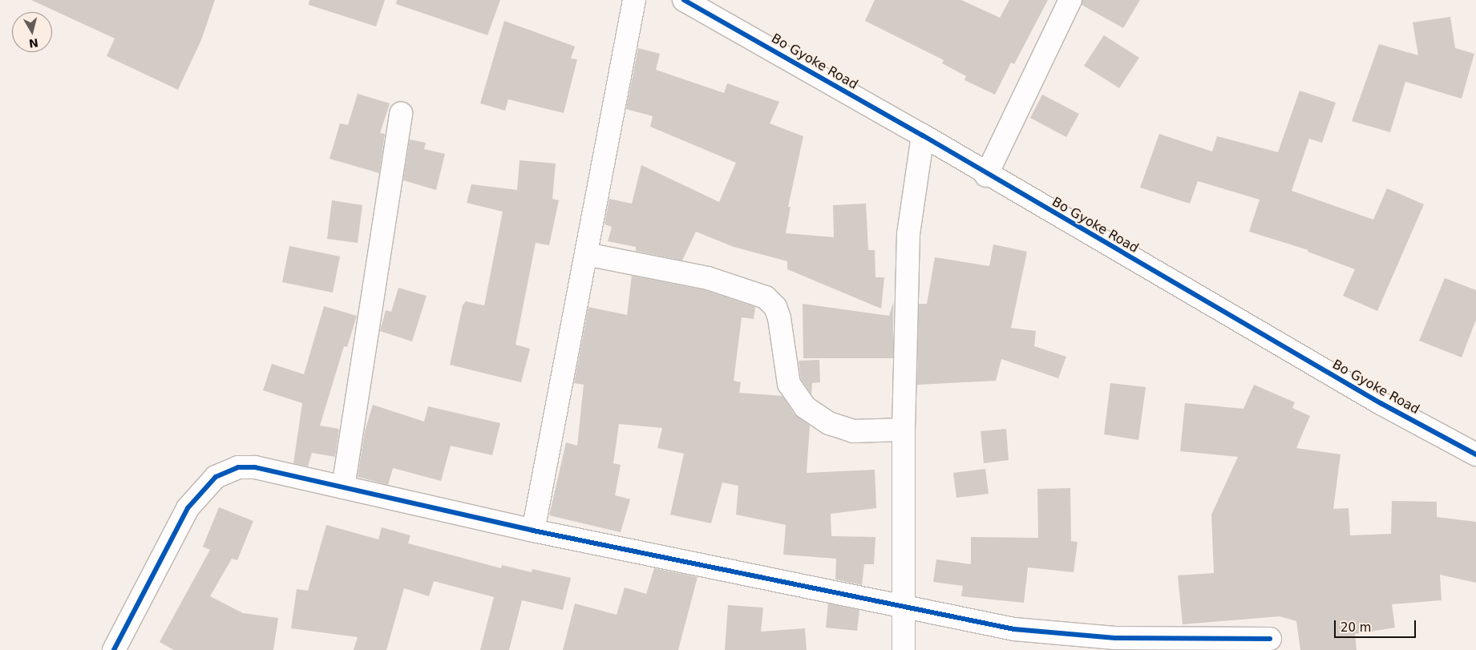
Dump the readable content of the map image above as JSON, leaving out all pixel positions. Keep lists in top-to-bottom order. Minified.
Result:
{"streets":{"street":["Bo Gyoke Road"]},"scale_bar":"20 m","north":"bottom"}
